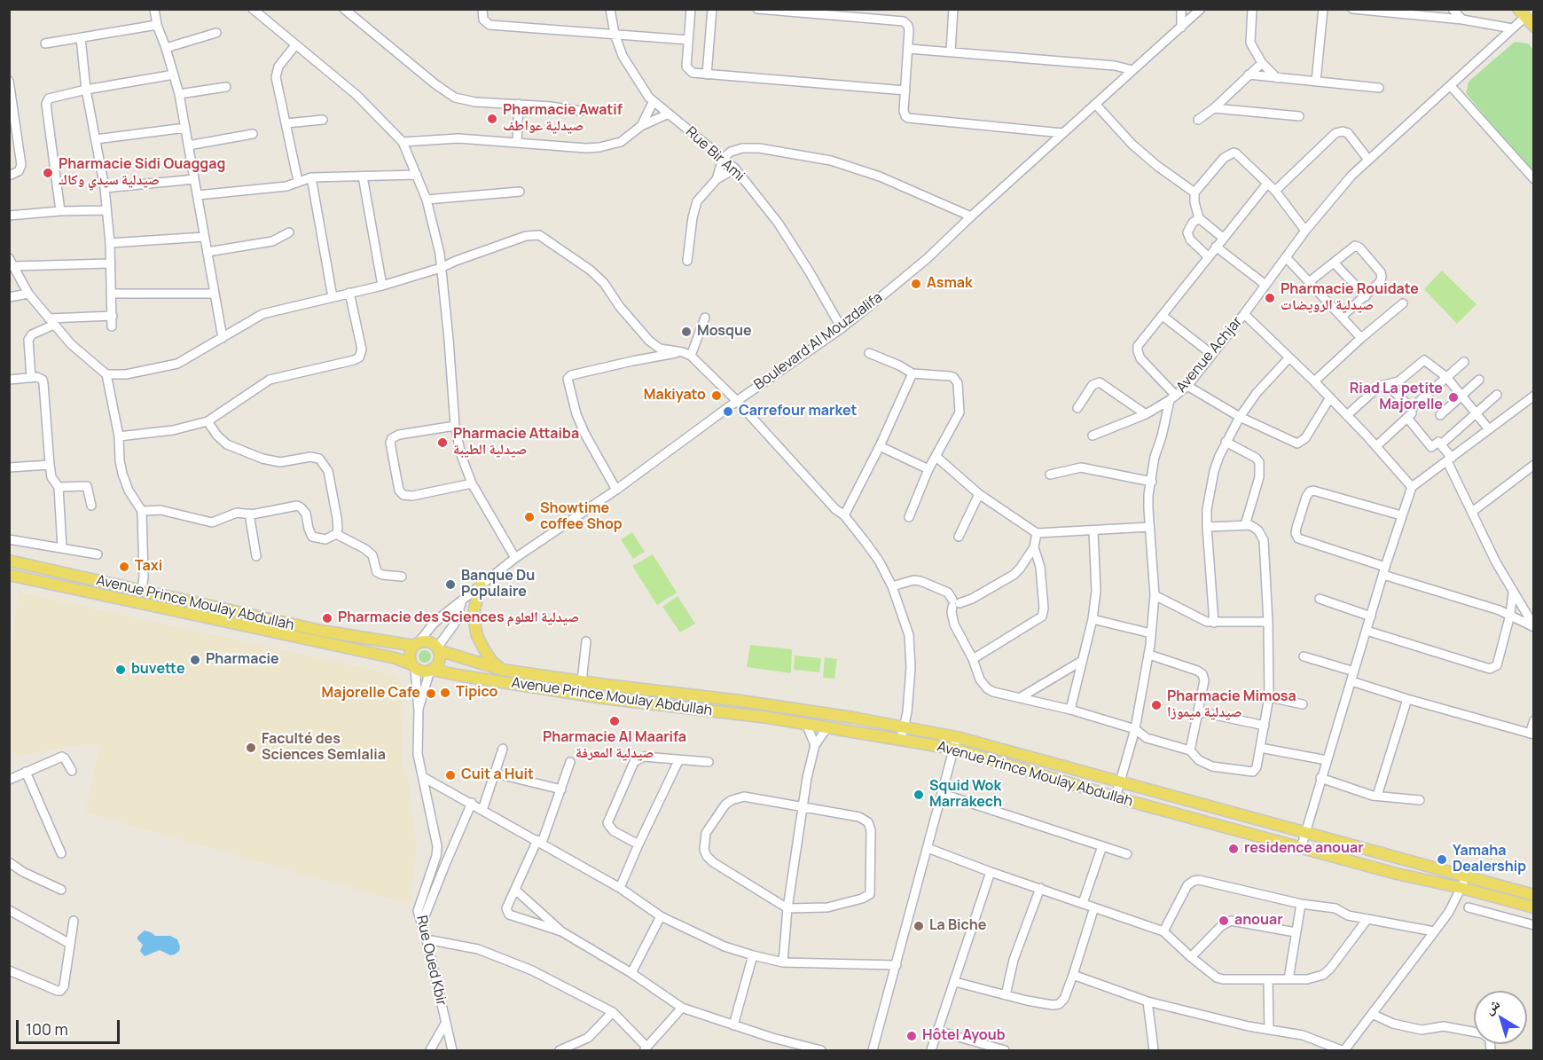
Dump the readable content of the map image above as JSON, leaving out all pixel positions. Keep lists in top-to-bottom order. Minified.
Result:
{"streets":{"main road":["Avenue Prince Moulay Abdullah"],"street":["Rue Bir Ami","Boulevard Al Mouzdalifa","Avenue Achjar","Rue Oued Kbir"]},"crossings":[["Rue Bir Ami","Boulevard Al Mouzdalifa"],["Boulevard Al Mouzdalifa","Avenue Prince Moulay Abdullah"],["Boulevard Al Mouzdalifa","Rue Oued Kbir"],["Avenue Achjar","Avenue Prince Moulay Abdullah"],["Avenue Prince Moulay Abdullah","Rue Oued Kbir"]],"places":["Pharmacie Awatif صيدلية عواطف","Pharmacie Sidi Ouaggag صيدلية سيدي وكاك","Asmak","Pharmacie Rouidate صيدلية الرويضات","Mosque","Makiyato","Riad La petite Majorelle","Carrefour market","Pharmacie Attaiba صيدلية الطيبة","Showtime coffee Shop","Taxi","Banque Du Populaire","Pharmacie des Sciences صيدلية العلوم","Pharmacie","buvette","Tipico","Majorelle Cafe","Pharmacie Mimosa صيدلية ميموزا","Pharmacie Al Maarifa صيدلية المعرفة","Faculté des Sciences Semlalia","Cuit a Huit","Squid Wok Marrakech","residence anouar","Yamaha Dealership","anouar","La Biche","Hôtel Ayoub"],"scale_bar":"100 m","north":"top left"}
